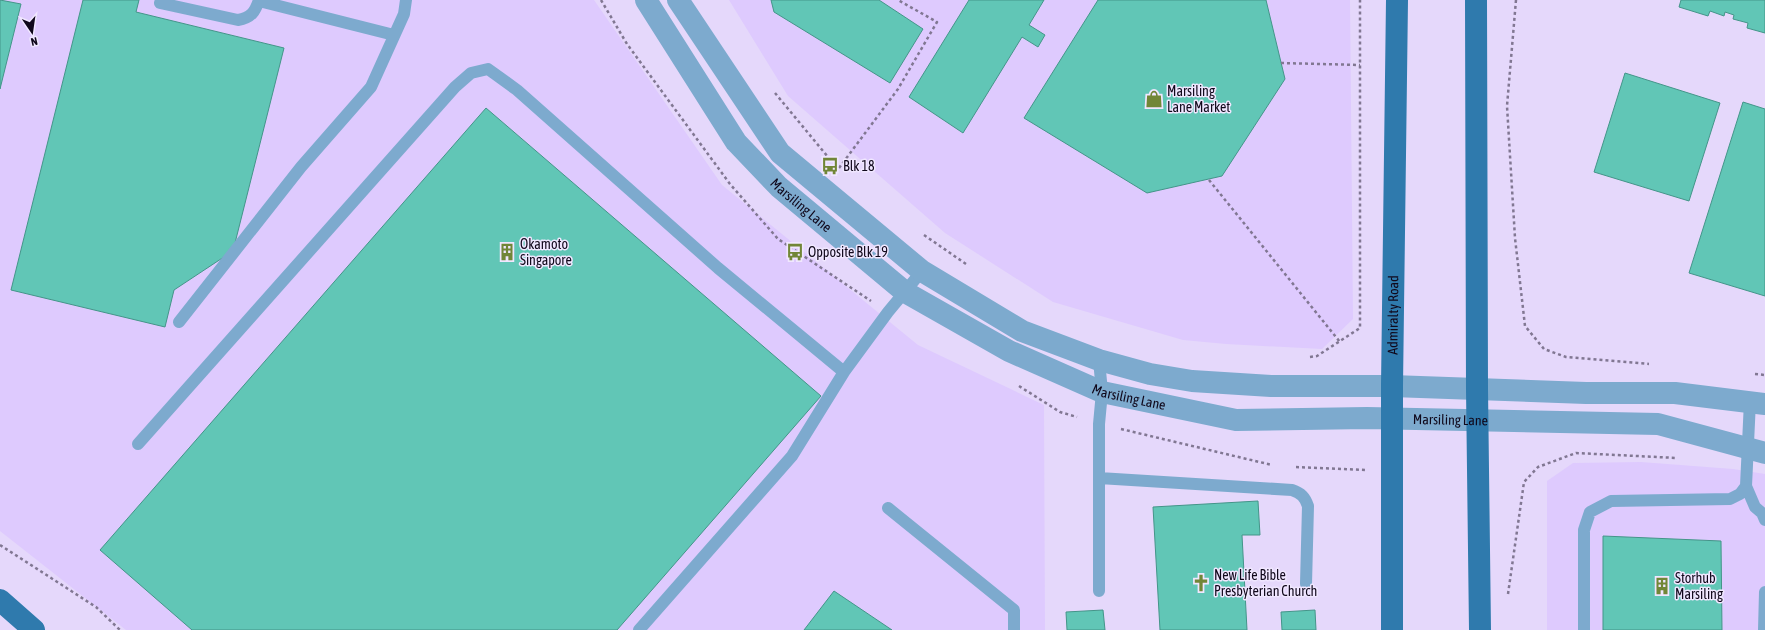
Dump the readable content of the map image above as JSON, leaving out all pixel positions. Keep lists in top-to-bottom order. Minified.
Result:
{"streets":{"main road":["Admiralty Road"],"street":["Marsiling Lane"]},"crossings":[["Marsiling Lane","Admiralty Road"]],"places":{"shop":["Marsiling Lane Market"],"bus stop":["Blk 18","Opposite Blk 19"],"building":["Okamoto Singapore","Storhub Marsiling"],"church":["New Life Bible Presbyterian Church"]},"north":"bottom"}
